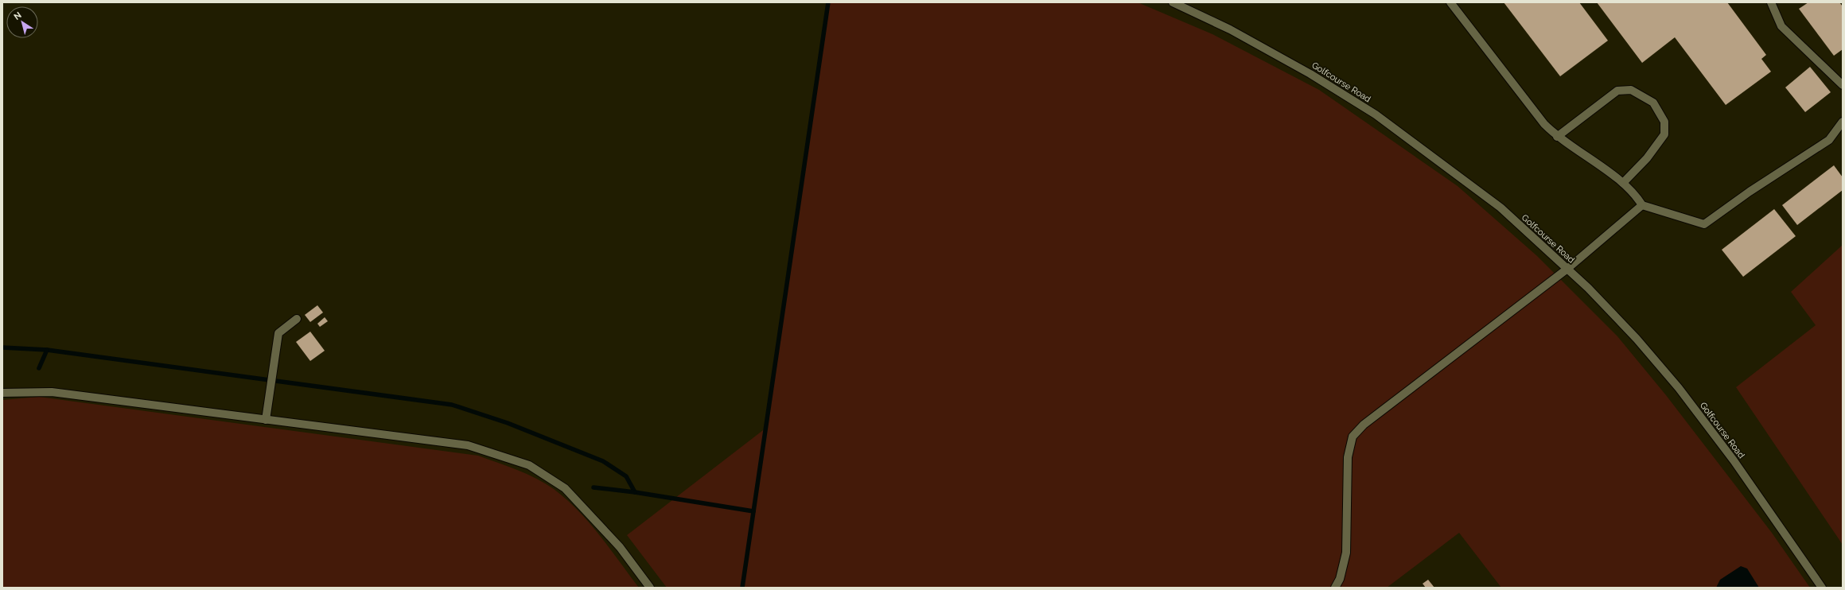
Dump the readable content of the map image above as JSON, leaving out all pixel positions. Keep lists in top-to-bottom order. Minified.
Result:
{"streets":{"street":["Golfcourse Road"]},"north":"top left"}
